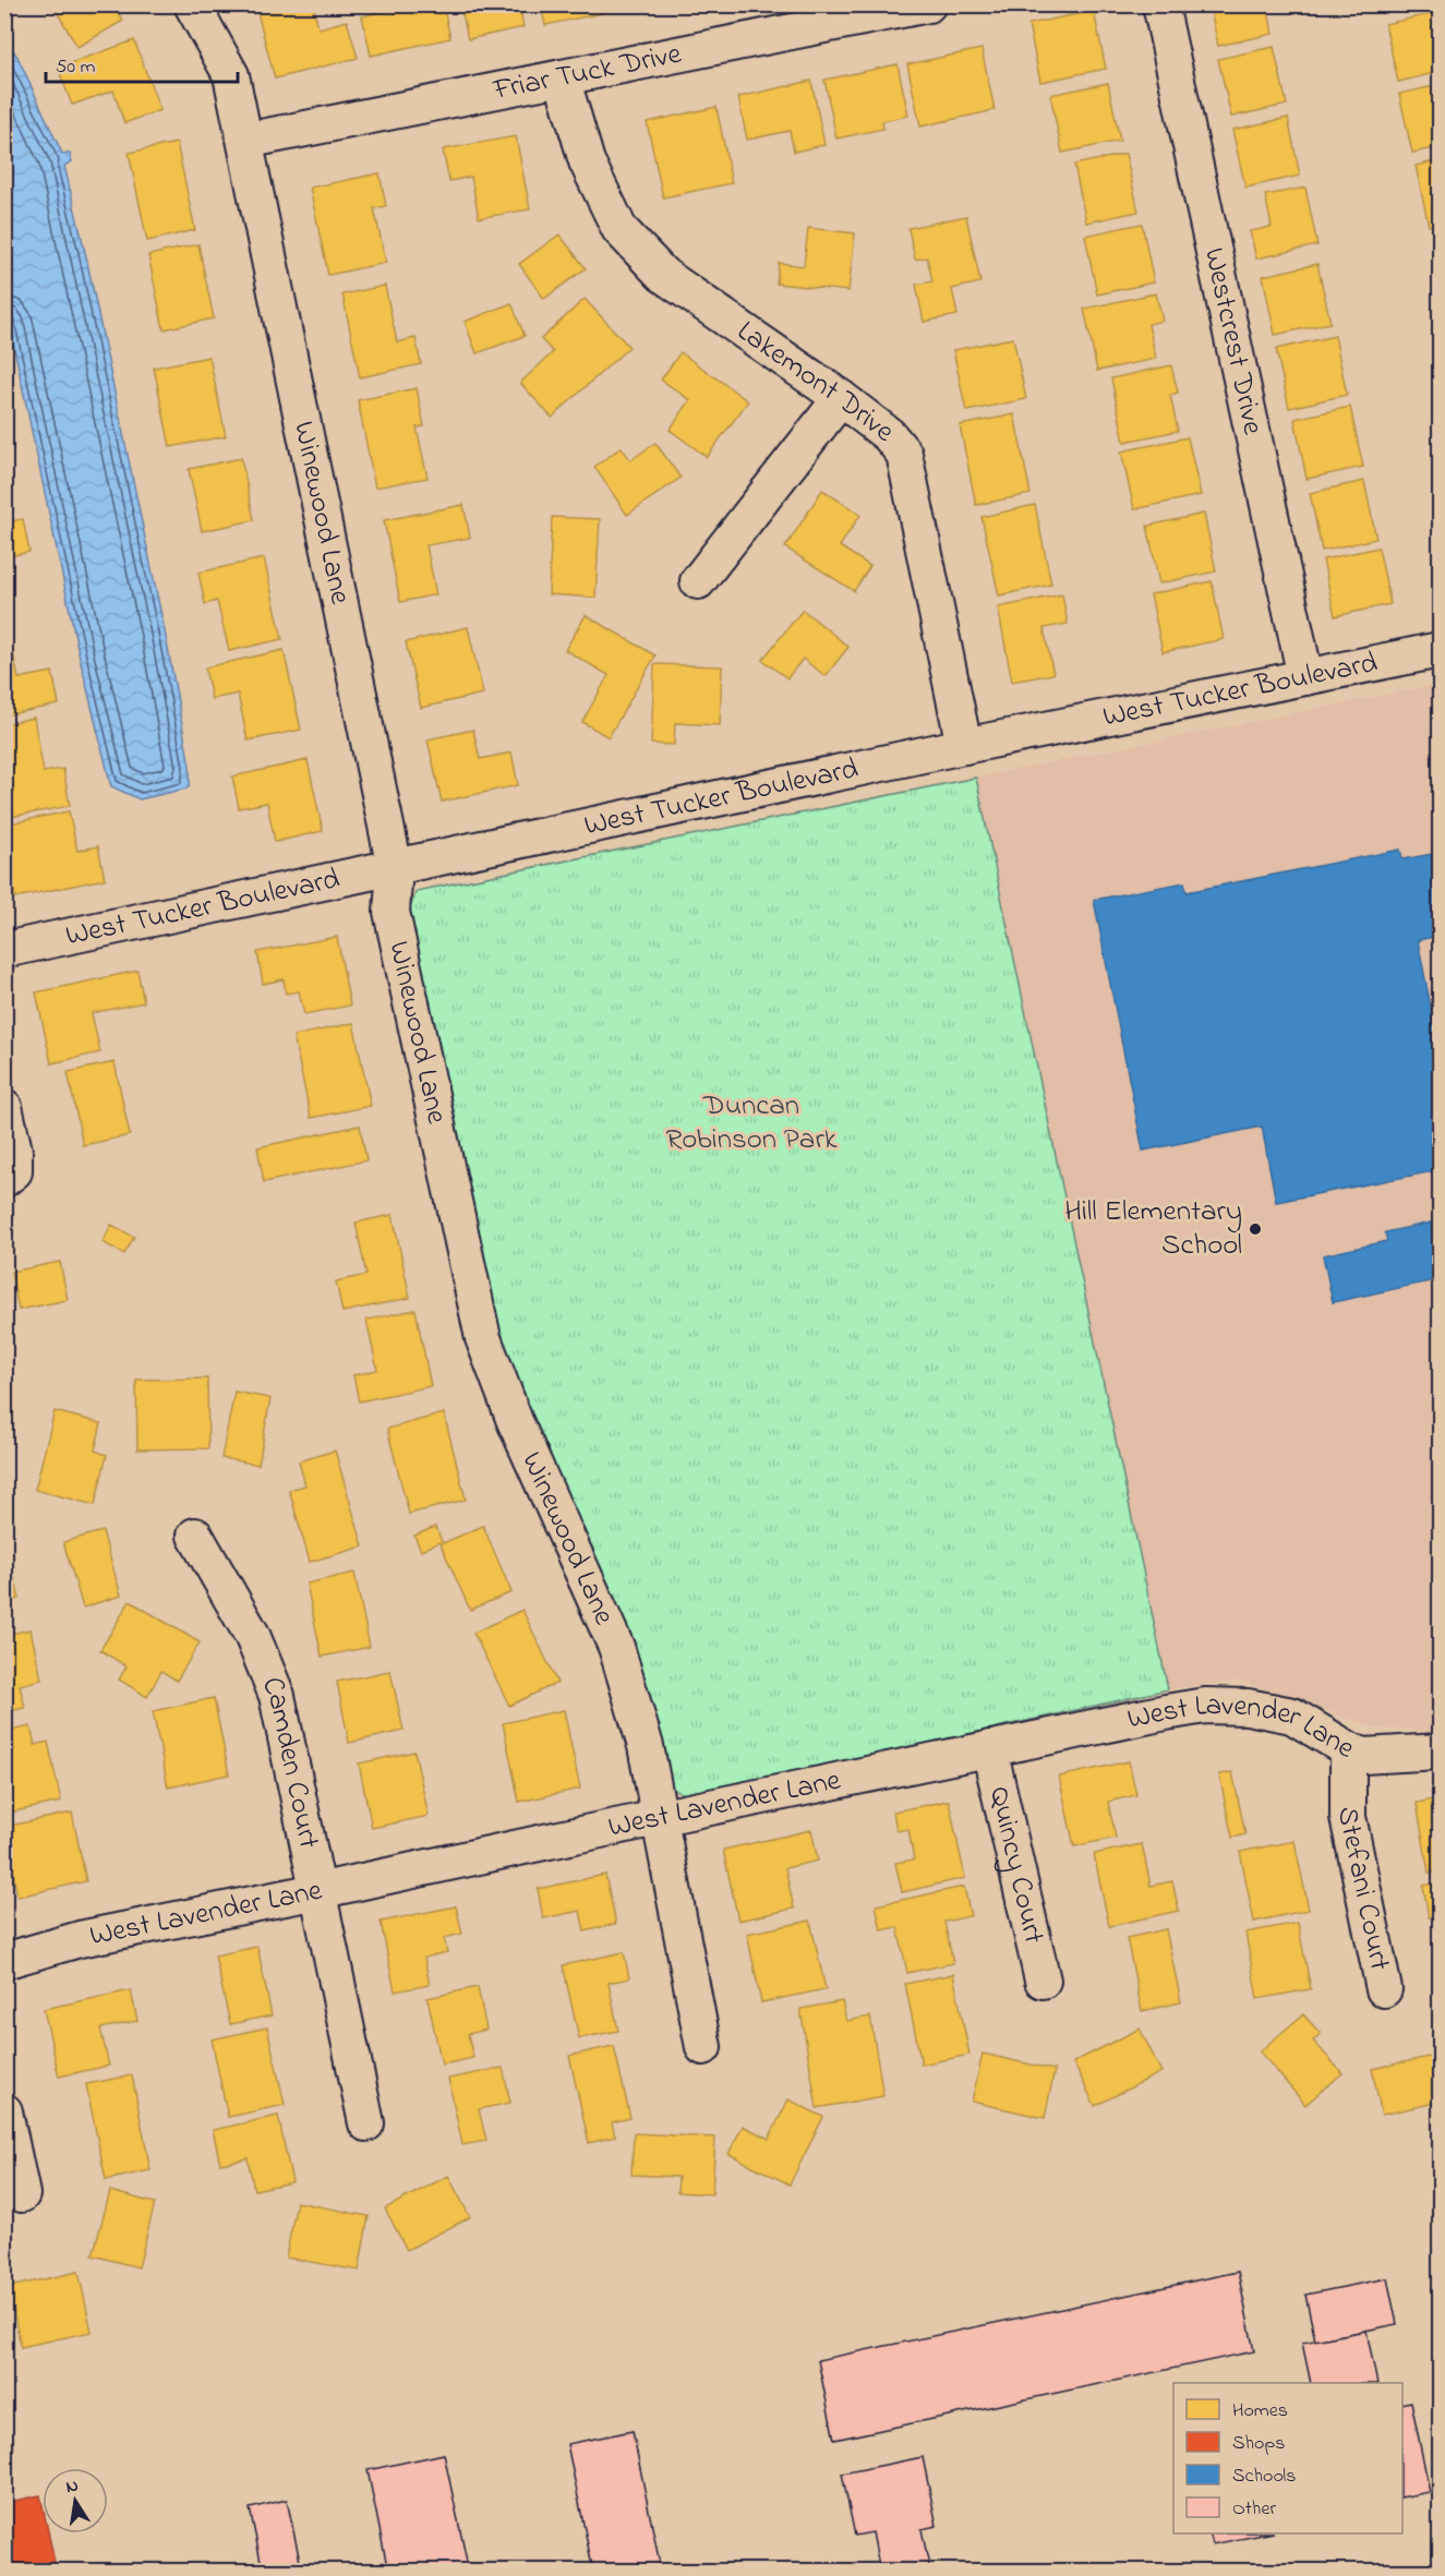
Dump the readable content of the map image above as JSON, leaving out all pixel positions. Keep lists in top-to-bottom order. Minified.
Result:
{"streets":{"street":["Friar Tuck Drive","Westcrest Drive","Lakemont Drive","Winewood Lane","West Tucker Boulevard","West Lavender Lane","Camden Court","Quincy Court","Stefani Court"]},"crossings":[["Friar Tuck Drive","Lakemont Drive"],["Friar Tuck Drive","Winewood Lane"],["Westcrest Drive","West Tucker Boulevard"],["Lakemont Drive","West Tucker Boulevard"],["Winewood Lane","West Tucker Boulevard"],["Winewood Lane","West Lavender Lane"],["West Lavender Lane","Camden Court"],["West Lavender Lane","Quincy Court"],["West Lavender Lane","Stefani Court"]],"parks":["Duncan Robinson Park"],"places":["Hill Elementary School"],"legend":["Homes","Shops","Schools","Other"],"scale_bar":"50 m","north":"top"}
